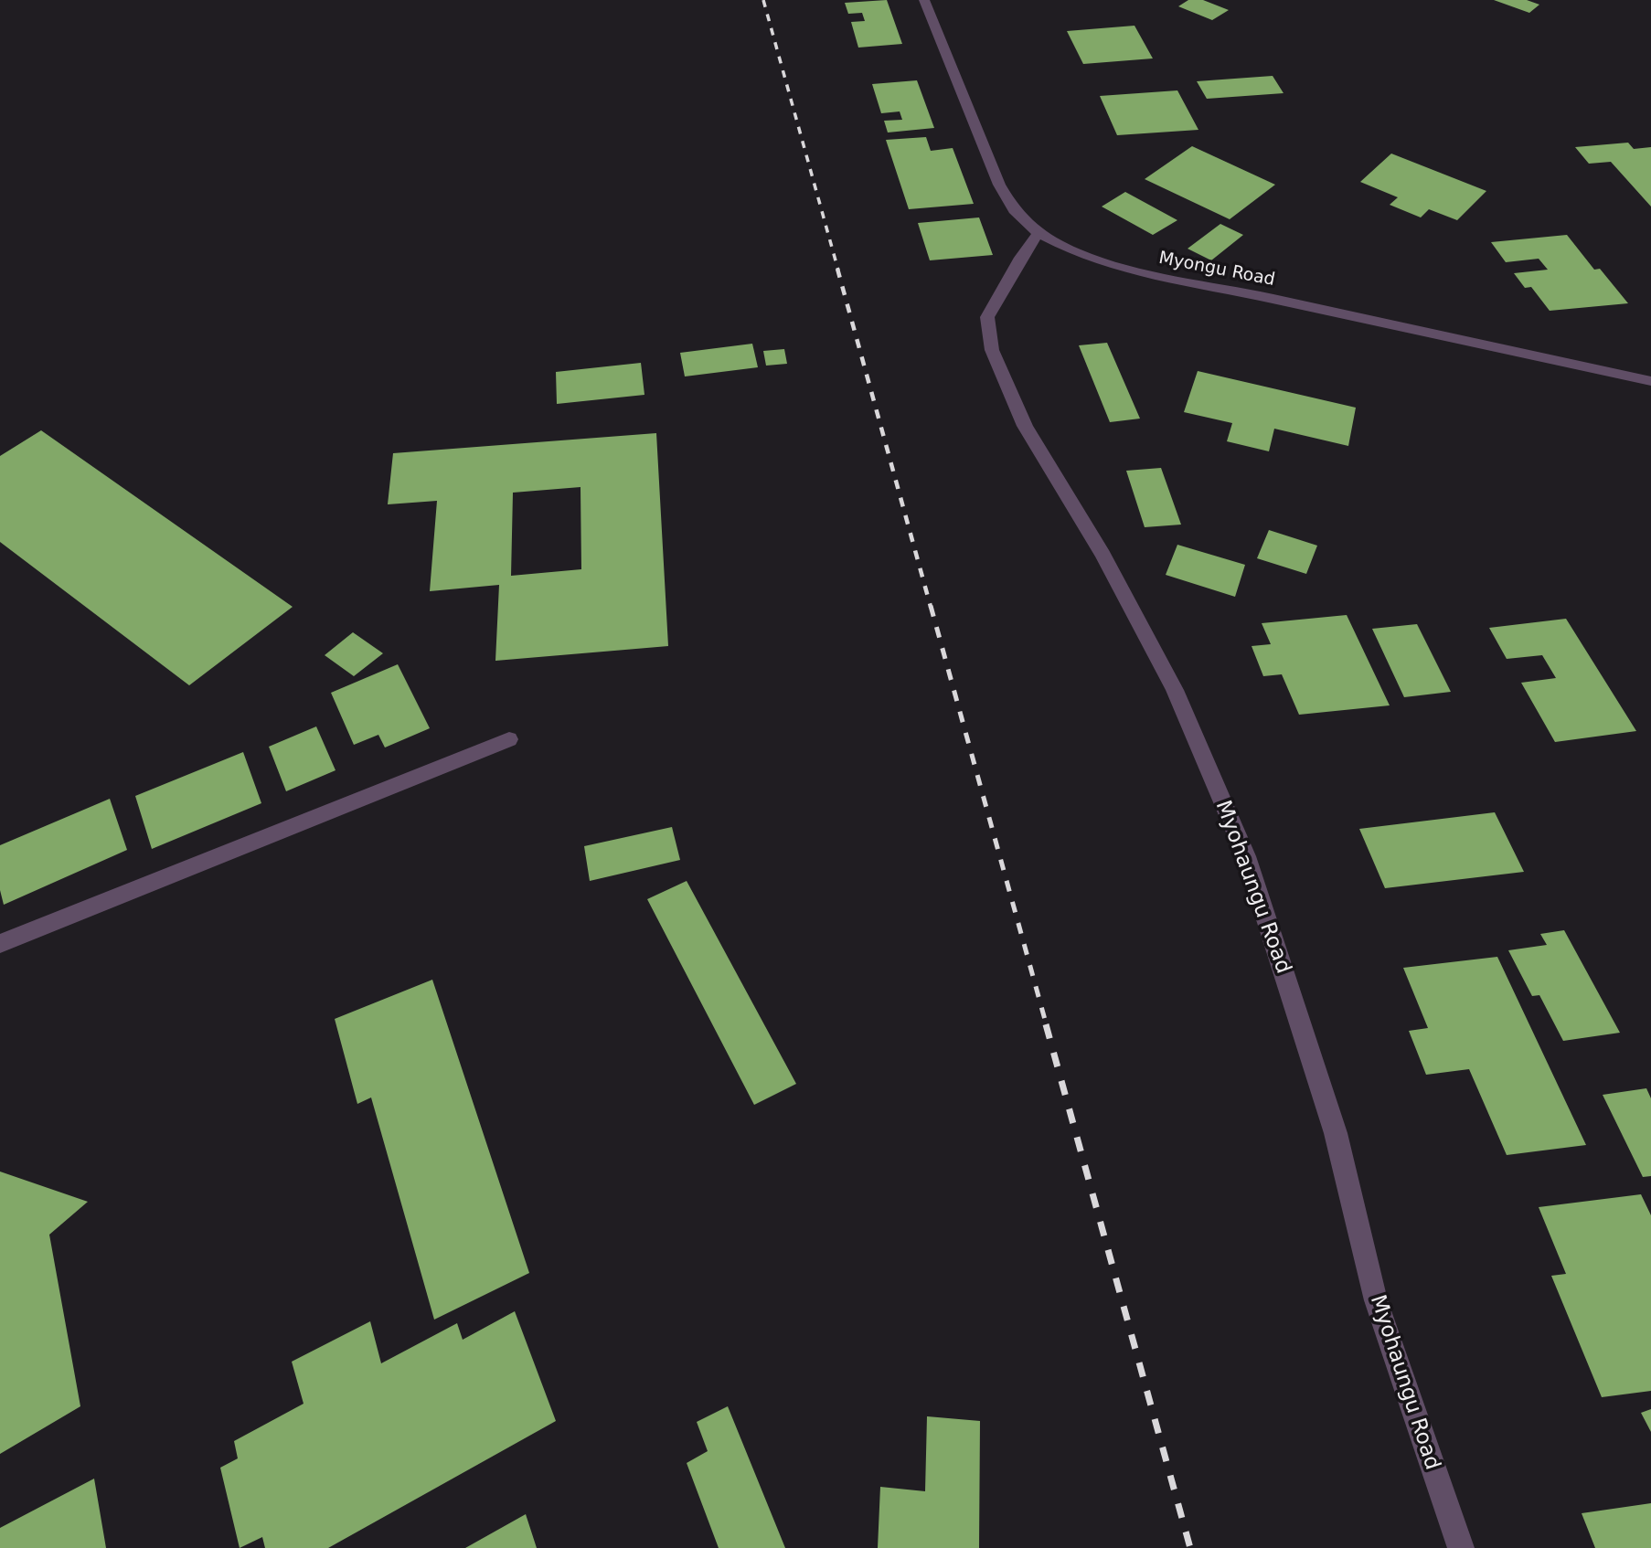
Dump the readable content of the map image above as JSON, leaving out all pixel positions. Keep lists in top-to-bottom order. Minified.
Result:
{"streets":{"street":["Myongu Road","Myohaungu Road"]},"crossings":[["Myongu Road","Myohaungu Road"]]}
